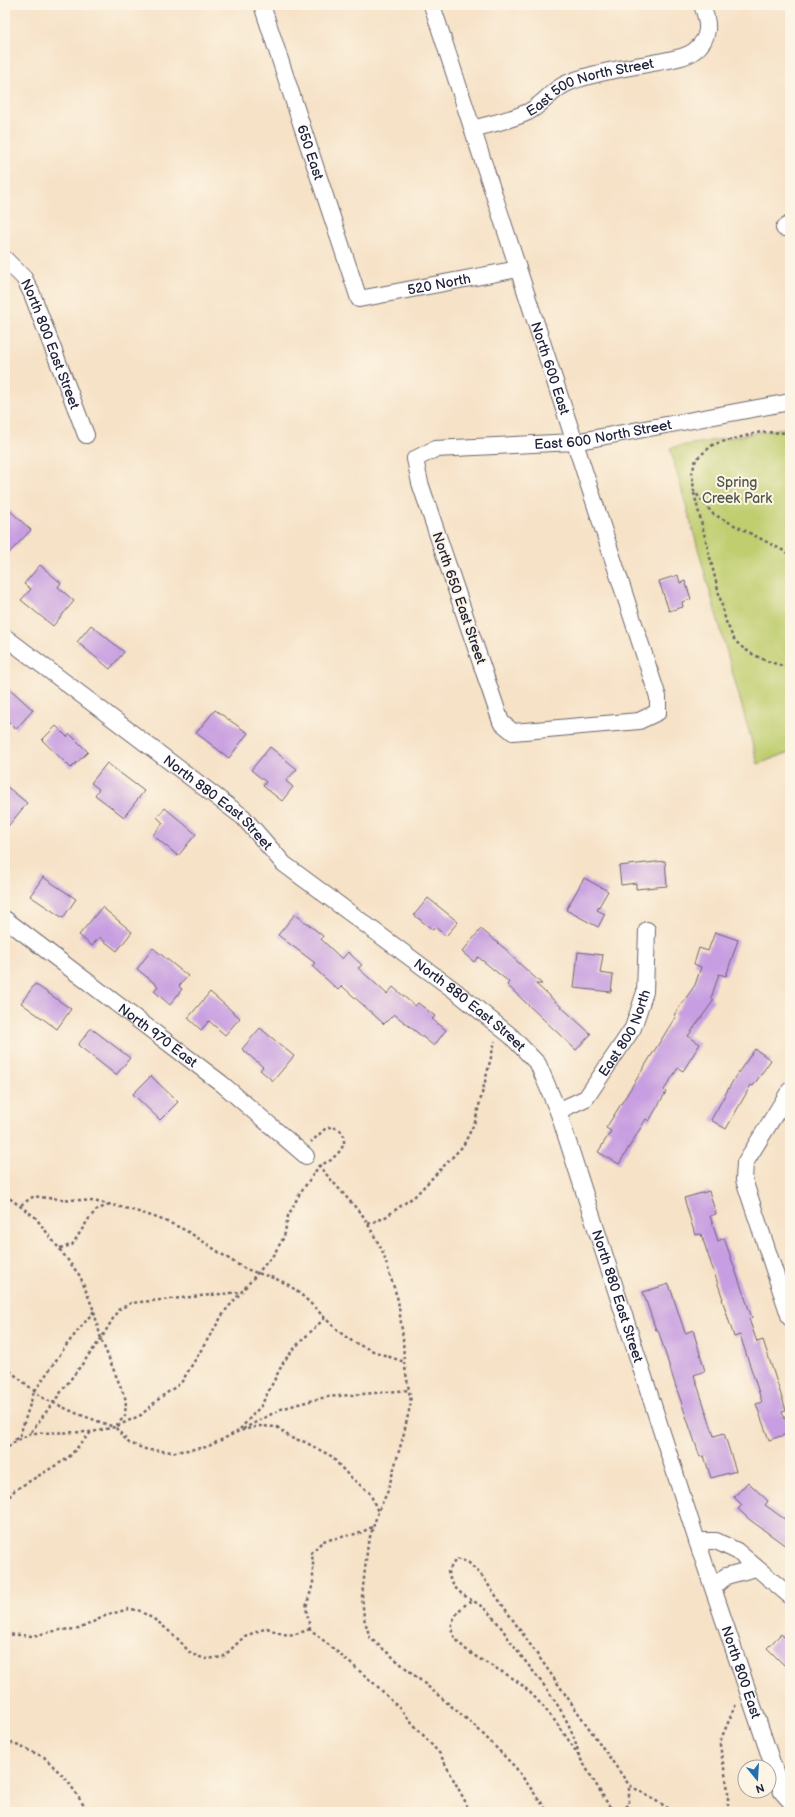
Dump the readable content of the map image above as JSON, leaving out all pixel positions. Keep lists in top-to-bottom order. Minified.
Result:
{"streets":{"street":["East 500 North Street","650 East","520 North","North 800 East Street","North 600 East","East 600 North Street","North 650 East Street","North 880 East Street","East 800 North","North 970 East","North 800 East"]},"crossings":[["East 500 North Street","North 600 East"],["650 East","520 North"],["520 North","North 600 East"],["North 600 East","East 600 North Street"],["North 600 East","North 650 East Street"],["East 600 North Street","North 650 East Street"],["North 880 East Street","East 800 North"],["North 880 East Street","North 800 East"]],"parks":["Spring Creek Park"],"north":"bottom"}
